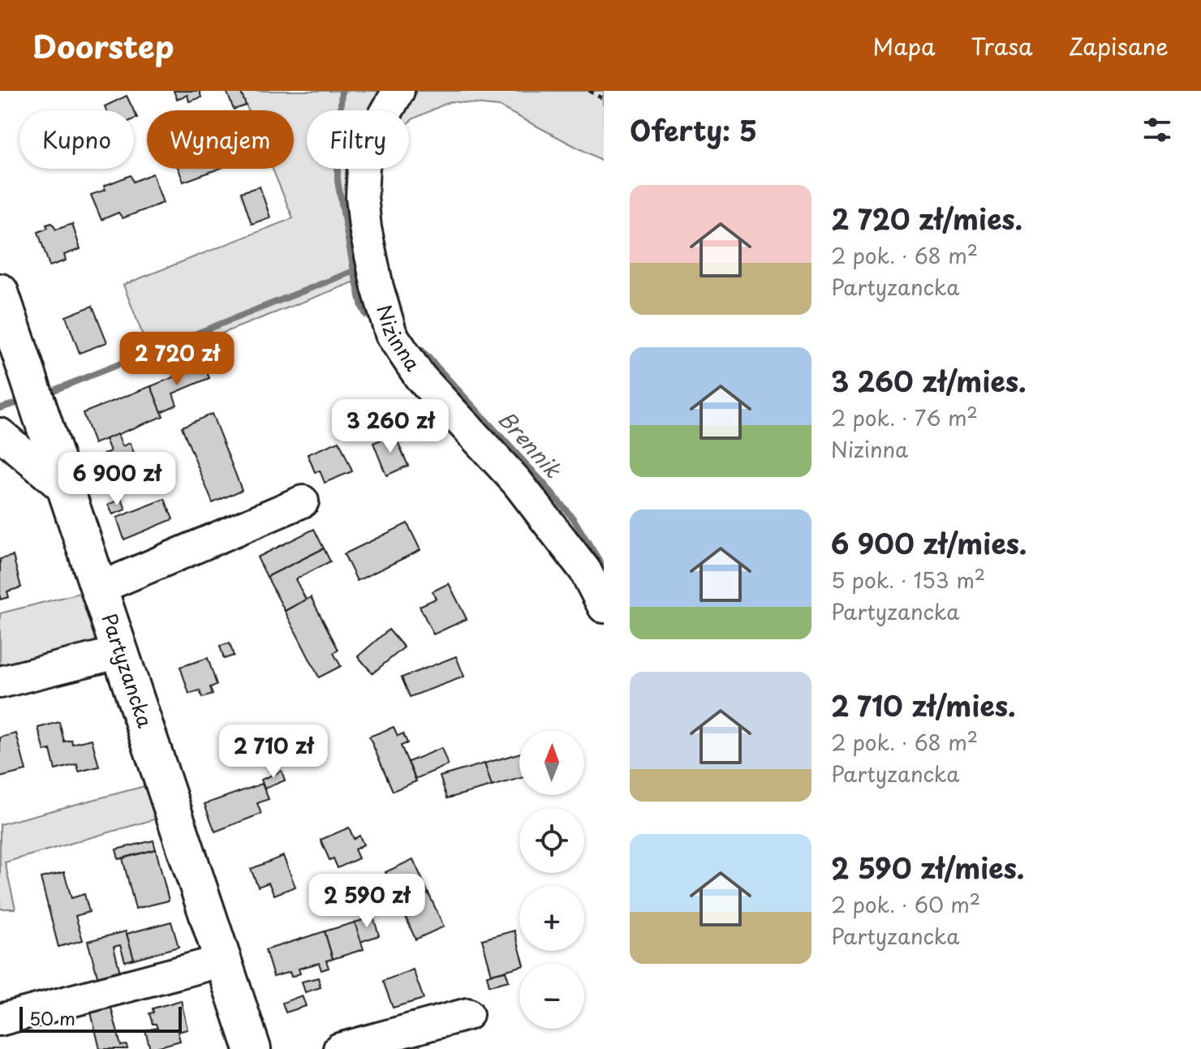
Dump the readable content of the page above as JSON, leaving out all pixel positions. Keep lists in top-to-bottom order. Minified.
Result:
{"streets":{"main road":["Partyzancka"],"street":["Nizinna"]},"water":["Brennik"],"scale_bar":"50 m","north":"top","page":{"header":"Doorstep","nav":["Mapa","Trasa","Zapisane"],"heading":"Oferty: 5","chip":["Kupno","Wynajem","Filtry"],"list":[{"name":"2 720 zł/mies.","note":"2 pok. · 68 m² · Partyzancka"},{"name":"3 260 zł/mies.","note":"2 pok. · 76 m² · Nizinna"},{"name":"6 900 zł/mies.","note":"5 pok. · 153 m² · Partyzancka"},{"name":"2 710 zł/mies.","note":"2 pok. · 68 m² · Partyzancka"},{"name":"2 590 zł/mies.","note":"2 pok. · 60 m² · Partyzancka"}],"price":["2 720 zł","3 260 zł","6 900 zł","2 710 zł","2 590 zł"],"map_buttons":["+","−"],"scale":"50 m"}}
